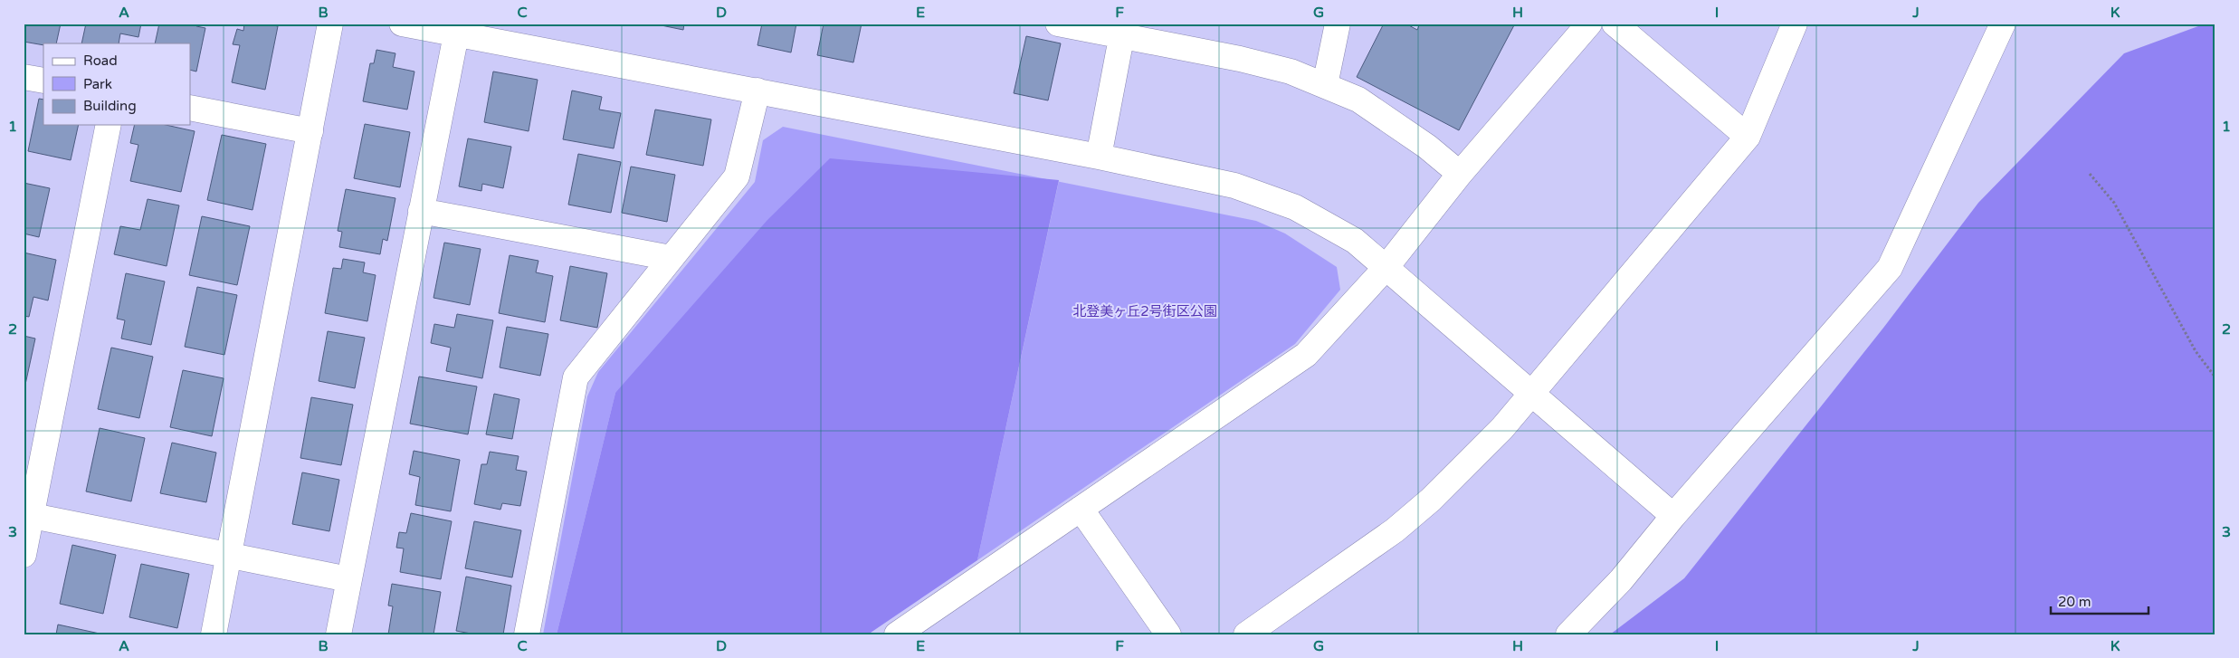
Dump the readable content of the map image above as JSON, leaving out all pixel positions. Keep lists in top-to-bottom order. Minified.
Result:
{"parks":["北登美ヶ丘2号街区公園"],"legend":["Road","Park","Building"],"scale_bar":"20 m","grid":{"columns":["A","B","C","D","E","F","G","H","I","J","K"],"rows":["1","2","3"]}}
